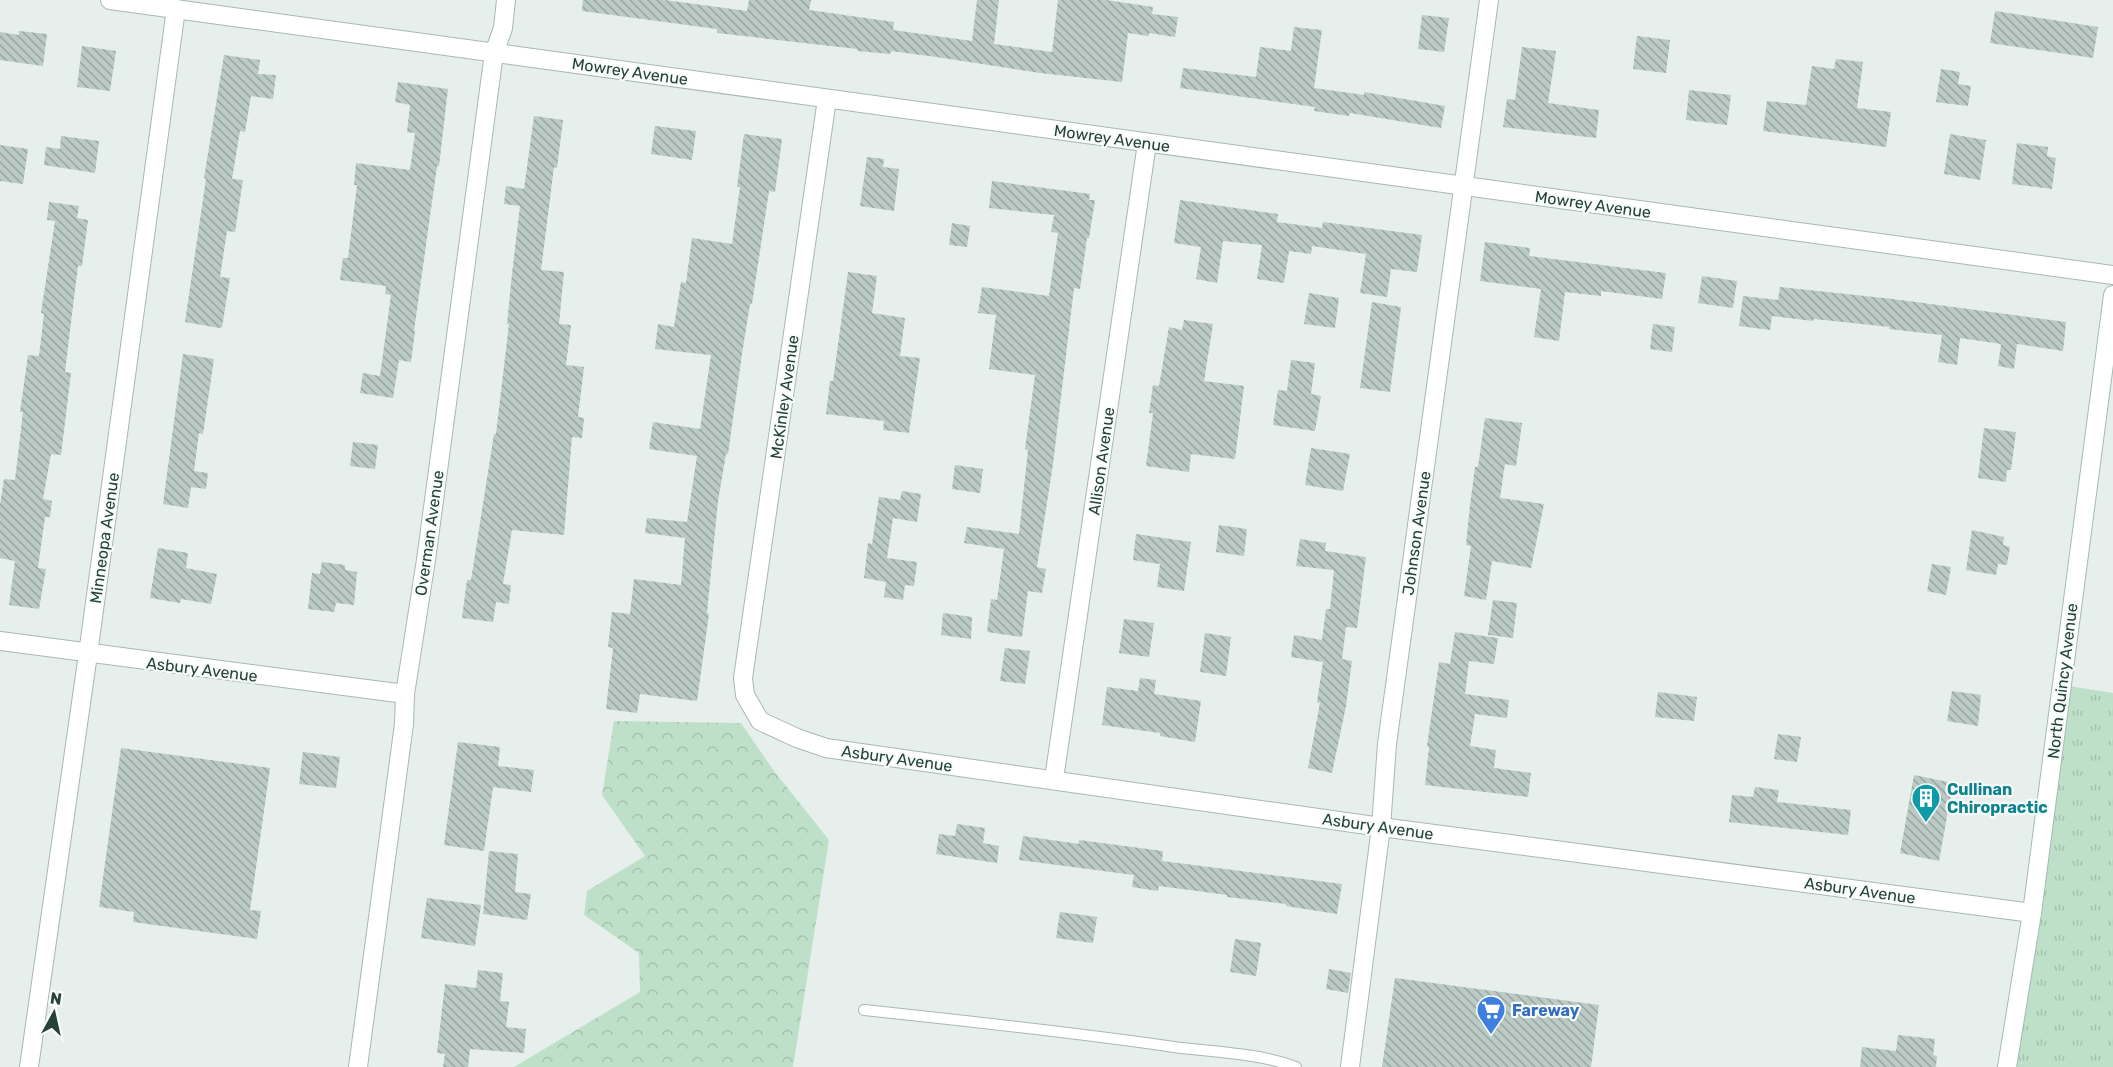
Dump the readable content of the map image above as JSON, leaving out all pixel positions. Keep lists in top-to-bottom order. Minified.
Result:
{"streets":{"street":["Mowrey Avenue","McKinley Avenue","Allison Avenue","Overman Avenue","Johnson Avenue","Minneopa Avenue","Asbury Avenue","North Quincy Avenue"]},"crossings":[["Mowrey Avenue","McKinley Avenue"],["Mowrey Avenue","Allison Avenue"],["Mowrey Avenue","Overman Avenue"],["Mowrey Avenue","Johnson Avenue"],["Mowrey Avenue","Minneopa Avenue"],["McKinley Avenue","Asbury Avenue"],["Allison Avenue","Asbury Avenue"],["Overman Avenue","Asbury Avenue"],["Johnson Avenue","Asbury Avenue"],["Minneopa Avenue","Asbury Avenue"],["Asbury Avenue","North Quincy Avenue"]],"places":{"building":["Cullinan Chiropractic"],"supermarket":["Fareway"]},"north":"top"}
